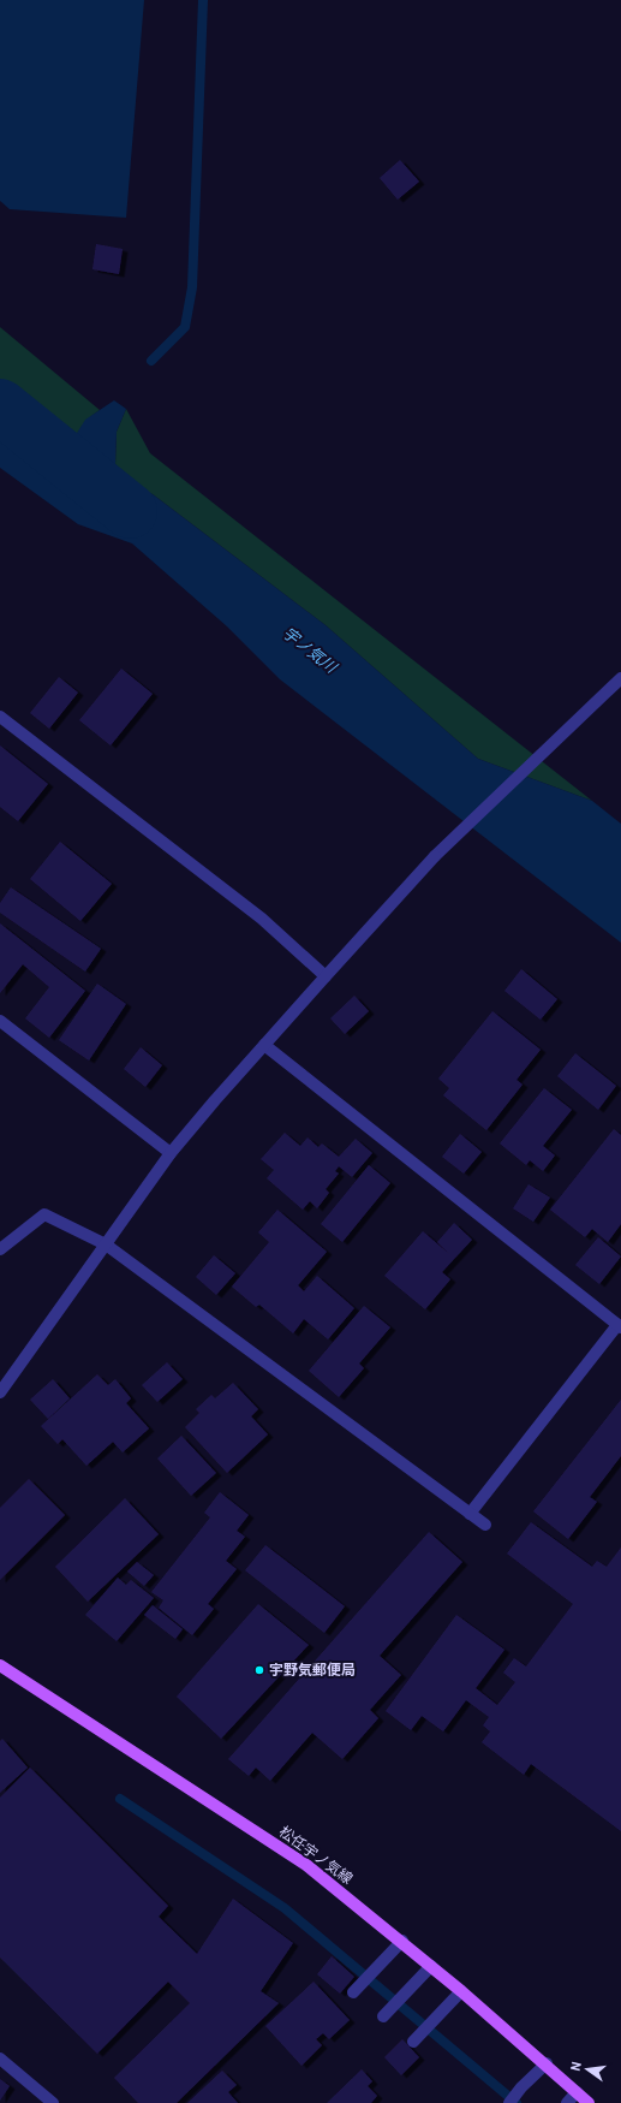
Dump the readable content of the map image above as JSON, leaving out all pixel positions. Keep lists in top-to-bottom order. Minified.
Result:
{"streets":{"main road":["松任宇ノ気線"]},"water":["宇ノ気川"],"places":["宇野気郵便局"],"north":"left"}
